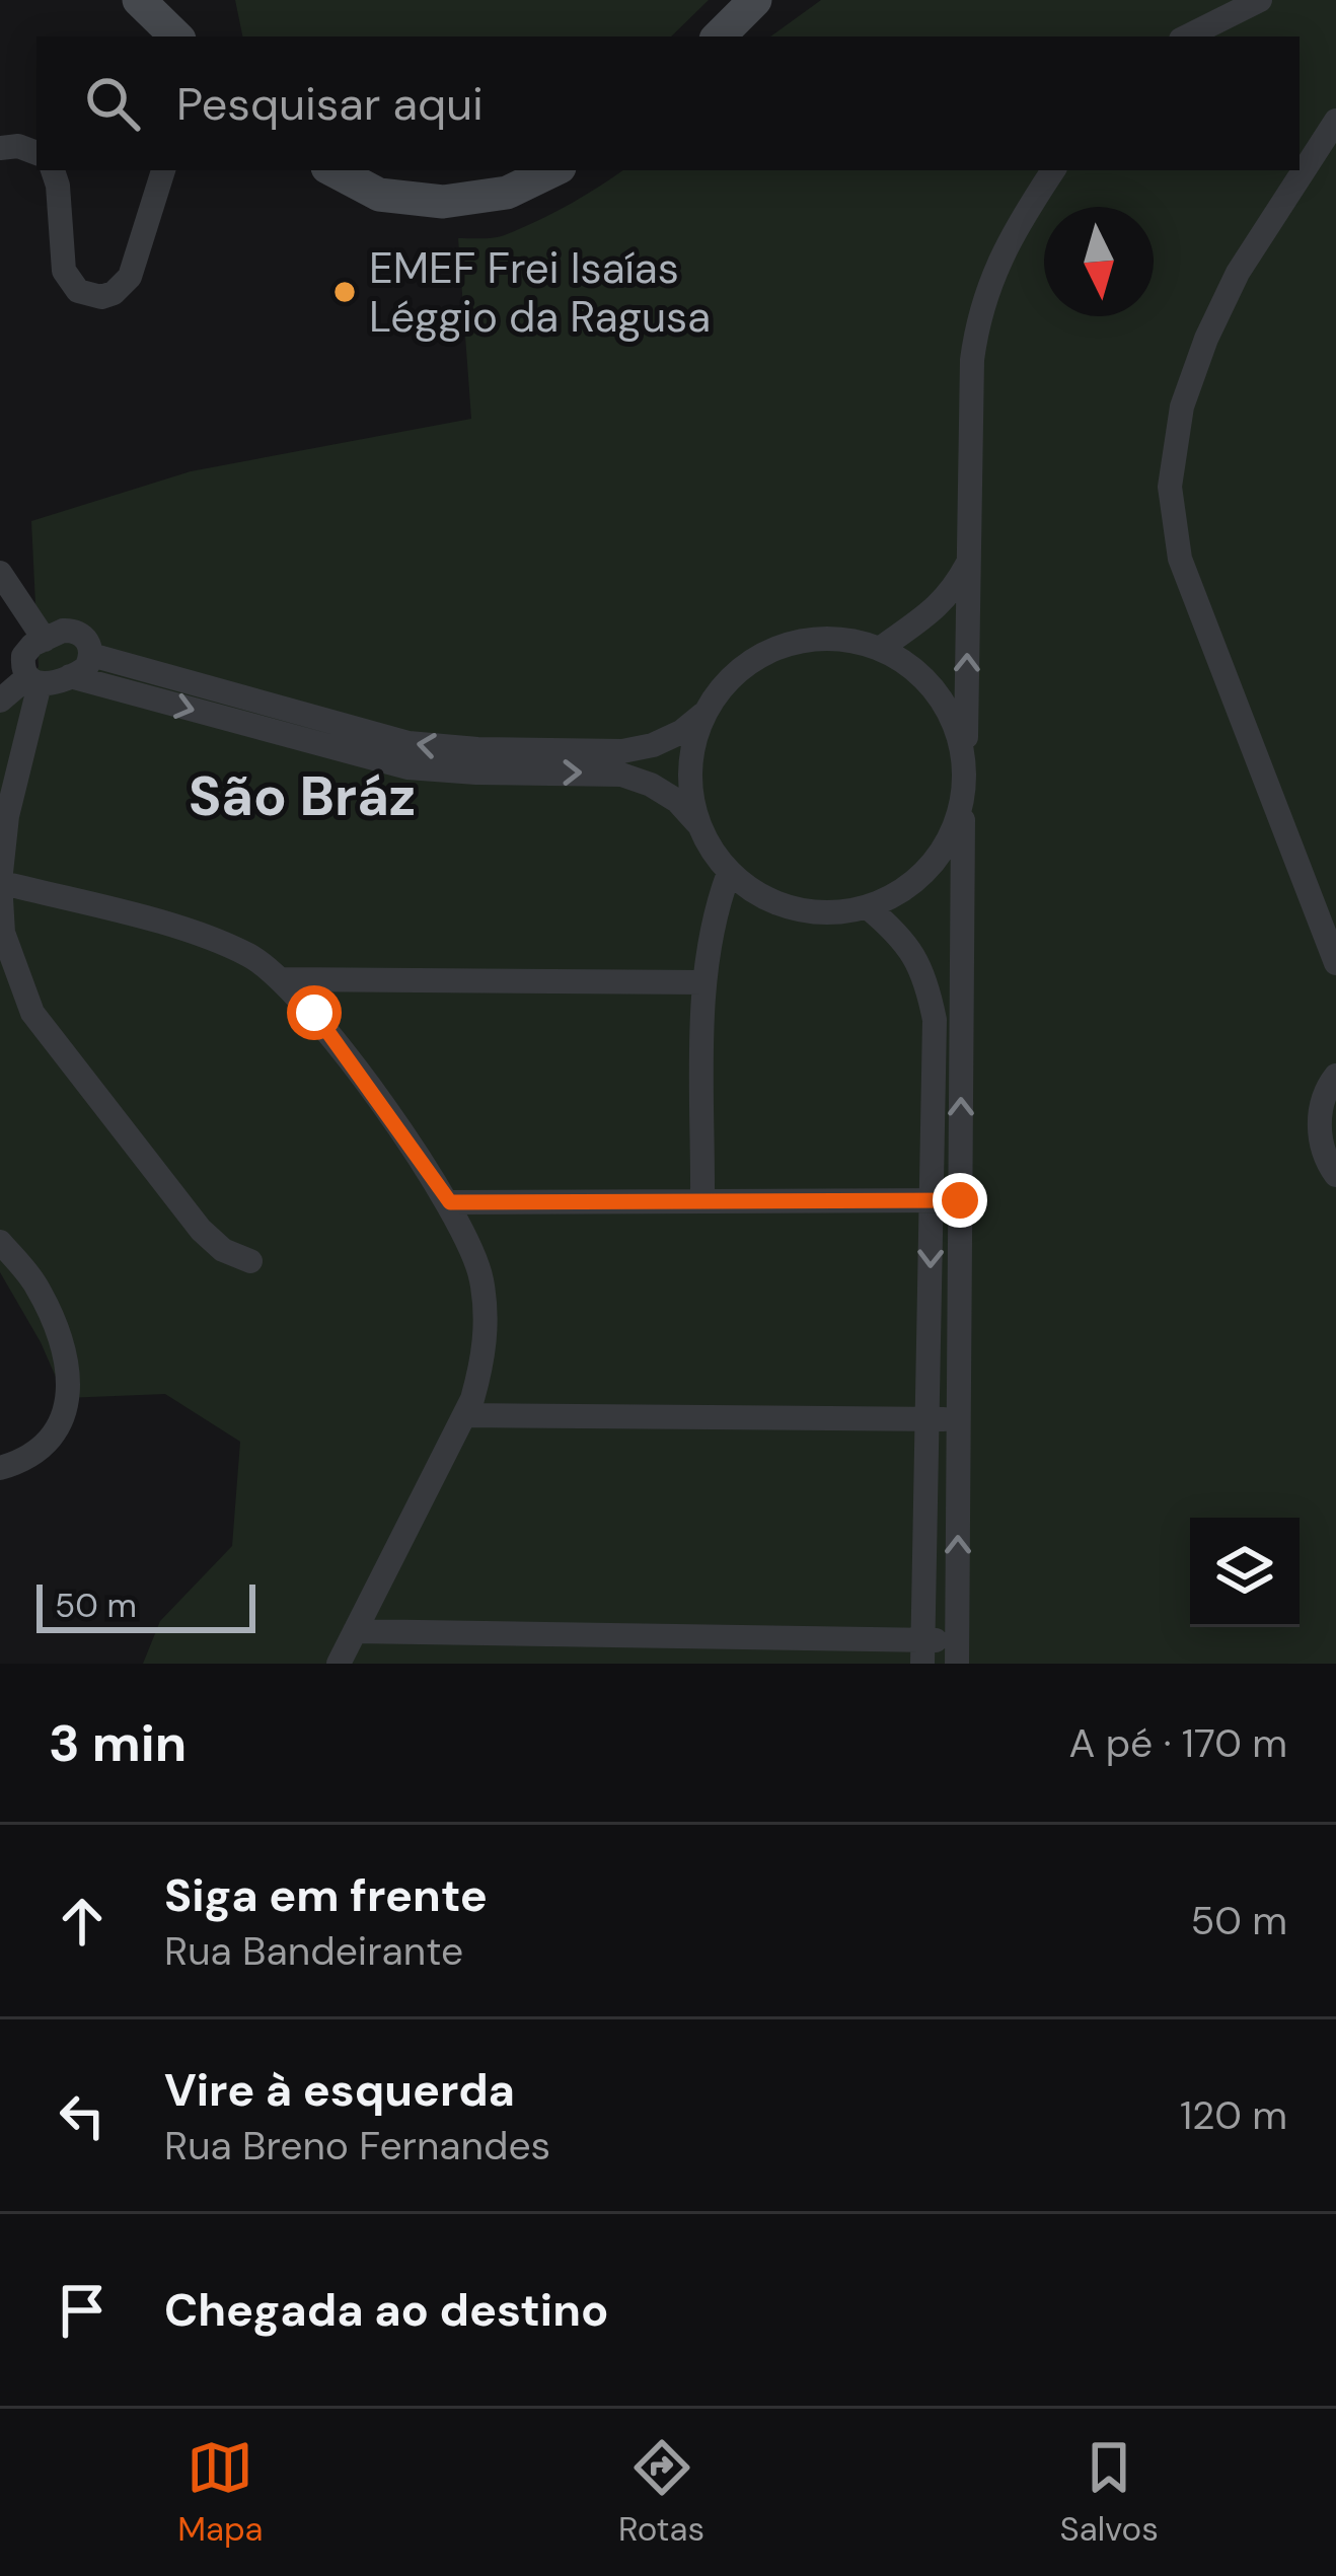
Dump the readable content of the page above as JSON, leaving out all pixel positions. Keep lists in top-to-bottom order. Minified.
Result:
{"districts":["São Bráz"],"places":["EMEF Frei Isaías Léggio da Ragusa"],"scale_bar":"50 m","north":"bottom","page":{"search":"Pesquisar aqui","scale":"50 m","heading":["3 min","A pé · 170 m"],"list":[["Siga em frente","Rua Bandeirante","50 m"],["Vire à esquerda","Rua Breno Fernandes","120 m"],"Chegada ao destino"],"nav":["Mapa","Rotas","Salvos"]}}
